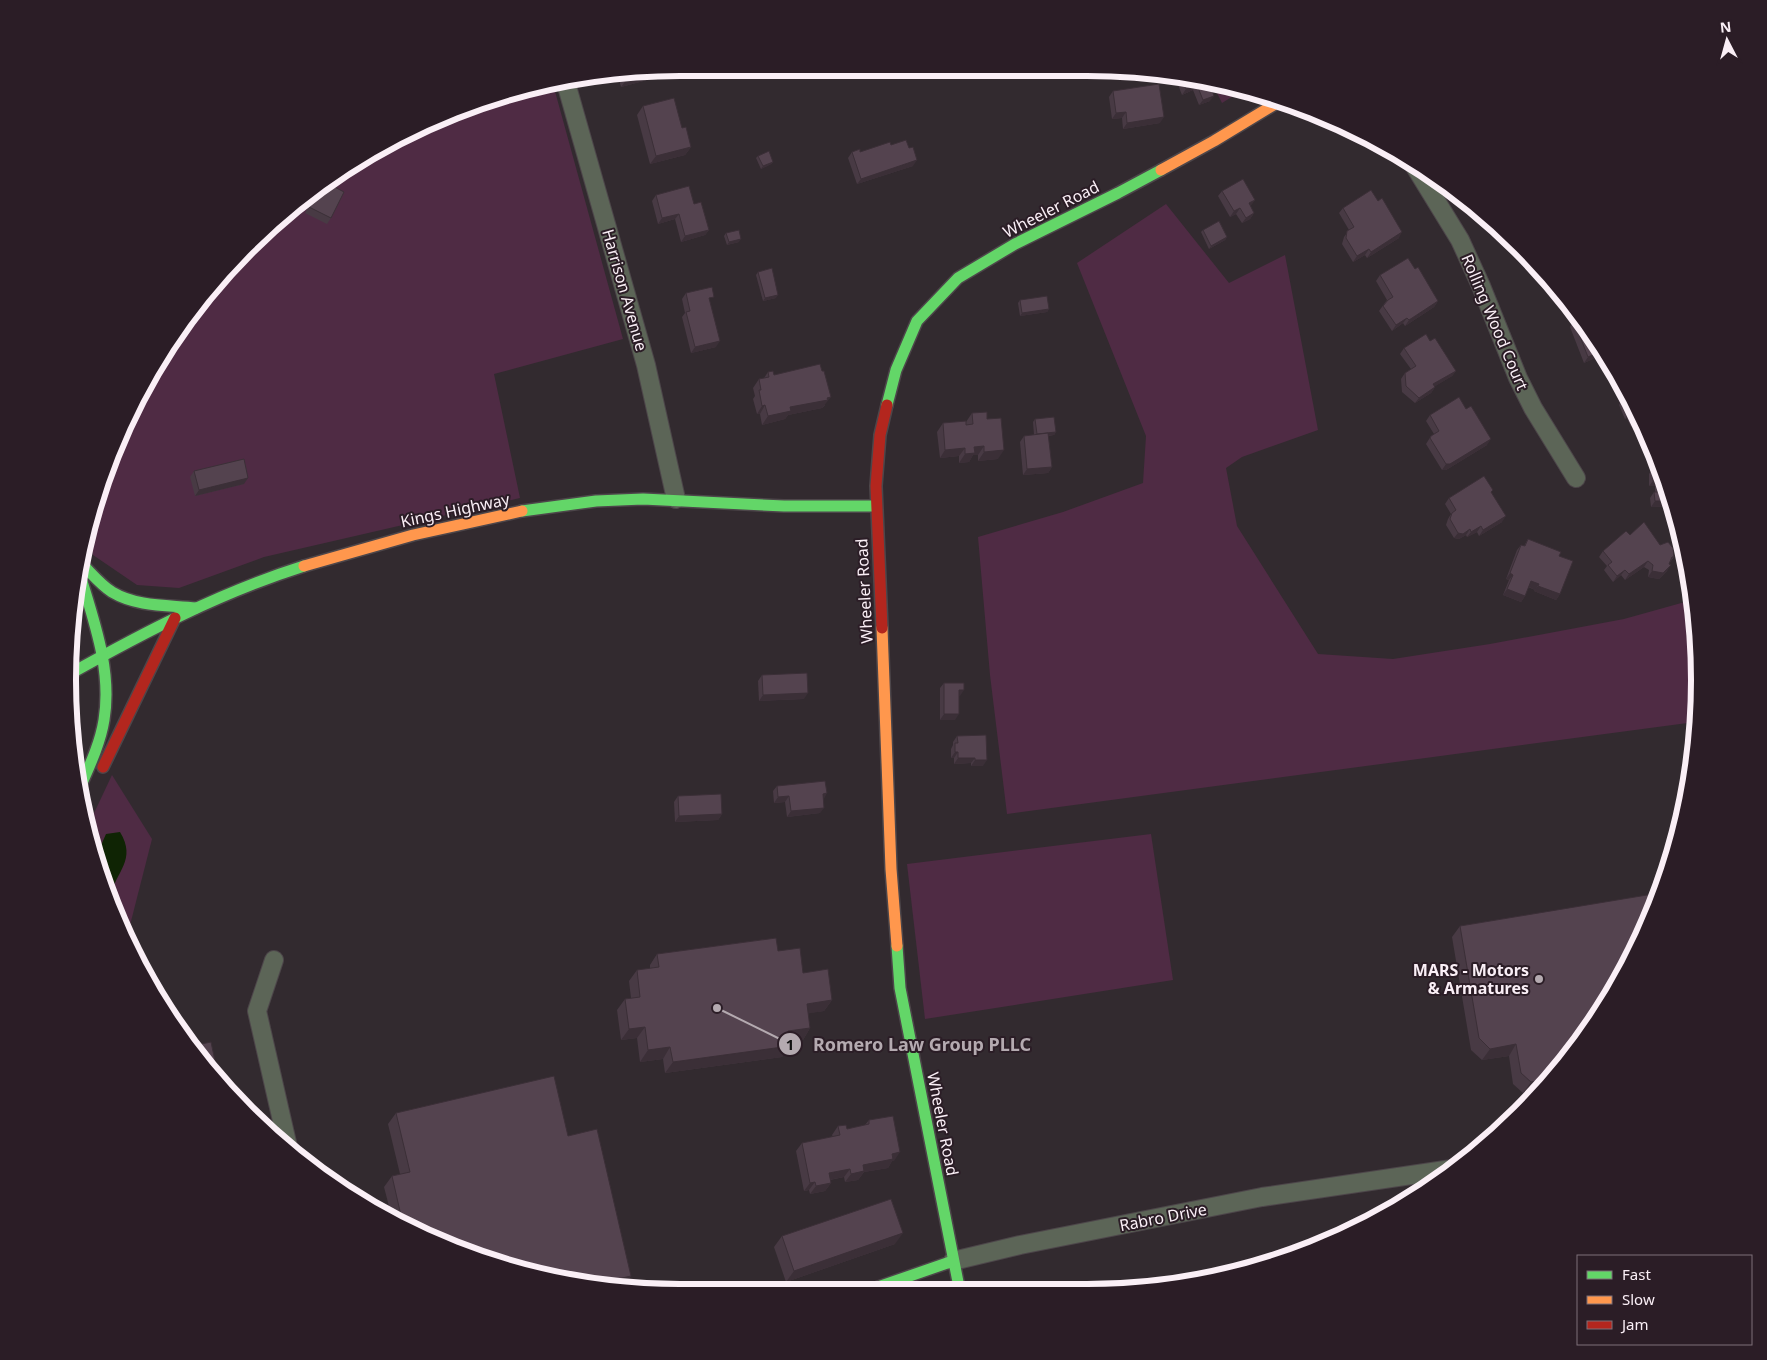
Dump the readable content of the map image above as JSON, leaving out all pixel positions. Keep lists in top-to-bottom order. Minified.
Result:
{"streets":{"main road":["Wheeler Road","Kings Highway","Rabro Drive"],"street":["Harrison Avenue","Rolling Wood Court"]},"crossings":[["Wheeler Road","Kings Highway"],["Wheeler Road","Rabro Drive"],["Harrison Avenue","Kings Highway"]],"places":["MARS - Motors & Armatures","Romero Law Group PLLC"],"legend":["Fast","Slow","Jam"],"north":"top"}
